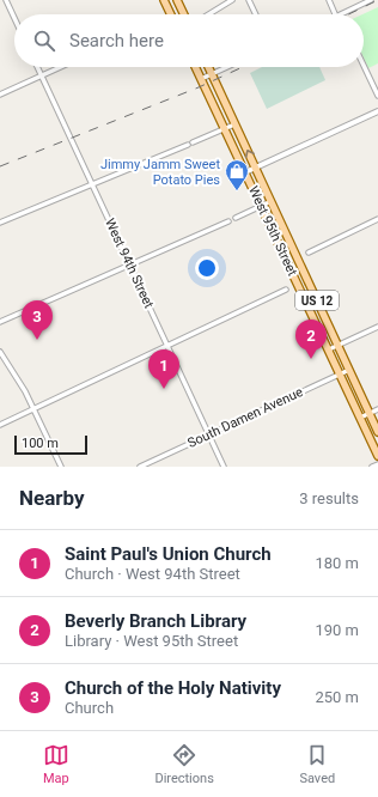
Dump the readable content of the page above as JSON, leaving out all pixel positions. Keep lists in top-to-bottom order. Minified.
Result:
{"streets":{"main road":["West 95th Street","US 12"],"street":["West 94th Street","South Damen Avenue"]},"crossings":[["West 95th Street","South Damen Avenue"],["West 94th Street","South Damen Avenue"]],"places":{"shop":["Jimmy Jamm Sweet Potato Pies"]},"scale_bar":"100 m","page":{"search":"Search here","pins":["3","2","1"],"scale":"100 m","heading":["Nearby","3 results"],"list":[{"mark":"1","name":"Saint Paul's Union Church","note":"Church · West 94th Street","value":"180 m"},{"mark":"2","name":"Beverly Branch Library","note":"Library · West 95th Street","value":"190 m"},{"mark":"3","name":"Church of the Holy Nativity","note":"Church","value":"250 m"}],"nav":["Map","Directions","Saved"]}}
